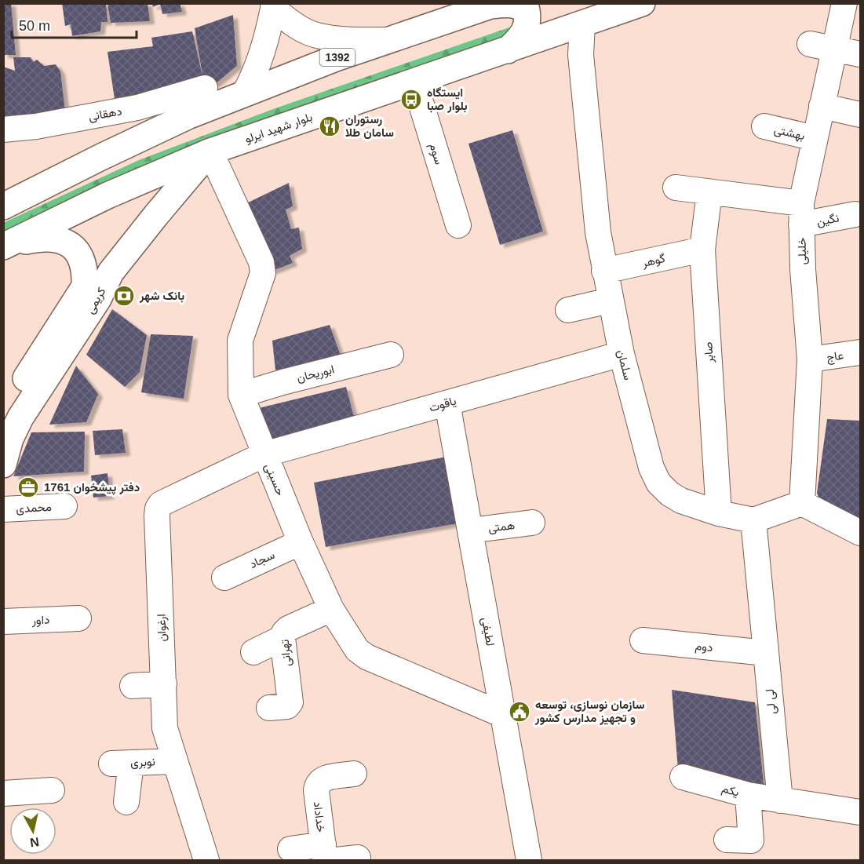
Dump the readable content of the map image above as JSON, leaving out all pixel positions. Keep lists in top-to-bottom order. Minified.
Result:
{"streets":{"main road":["1392","بلوار شهید ایرلو","کریمی"],"street":["دهقانی","بهشتی","سوم","نگین","خلیلی","گوهر","صابر","عاج","سلمان","ابوریحان","یاقوت","حسینی","محمدی","همتی","سجاد","داور","ارغوان","لطیفی","دوم","تهرانی","لی لی","نوبری","یکم","خداداد"]},"crossings":[["بلوار شهید ایرلو","سوم"],["بلوار شهید ایرلو","کریمی"],["بلوار شهید ایرلو","سلمان"],["بلوار شهید ایرلو","حسینی"],["بهشتی","خلیلی"],["نگین","خلیلی"],["خلیلی","عاج"],["گوهر","صابر"],["گوهر","سلمان"],["کریمی","حسینی"],["صابر","سلمان"],["سلمان","یاقوت"],["سلمان","لی لی"],["ابوریحان","حسینی"],["یاقوت","حسینی"],["یاقوت","ارغوان"],["یاقوت","لطیفی"],["حسینی","سجاد"],["حسینی","ارغوان"],["حسینی","لطیفی"],["حسینی","تهرانی"],["همتی","لطیفی"],["ارغوان","نوبری"],["دوم","لی لی"],["لی لی","یکم"]],"places":{"bus stop":["ایستگاه بلوار صبا"],"restaurant":["رستوران سامان طلا"],"bank":["بانک شهر"],"office":["دفتر پیشخوان 1761"],"public building":["سازمان نوسازی، توسعه و تجهیز مدارس کشور"]},"scale_bar":"50 m","north":"bottom"}
